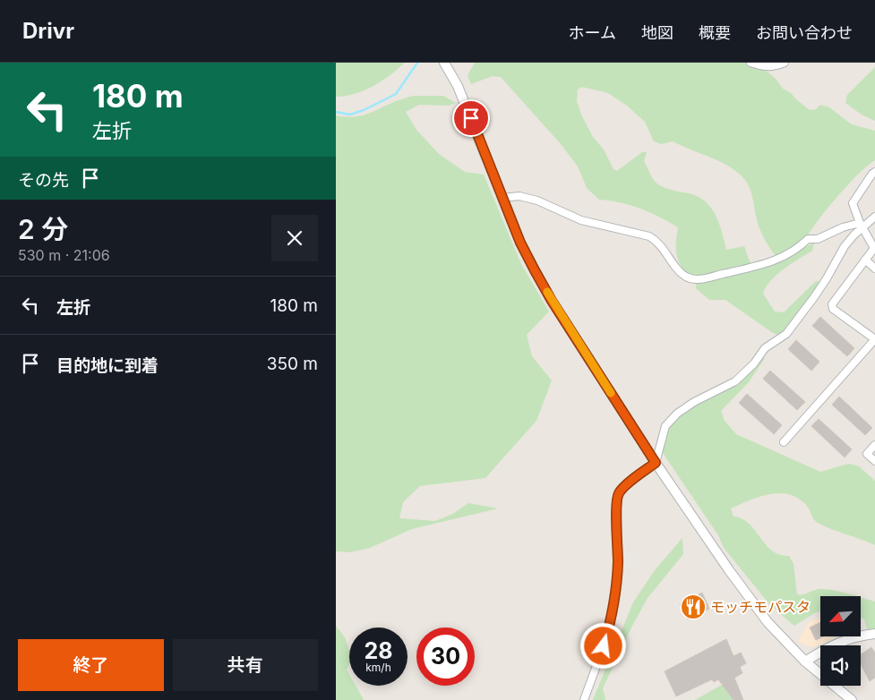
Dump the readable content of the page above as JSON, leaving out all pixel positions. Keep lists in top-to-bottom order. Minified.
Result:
{"places":{"restaurant":["モッチモパスタ"]},"north":"bottom left","page":{"header":"Drivr","nav":["ホーム","地図","概要","お問い合わせ"],"turn":["180 m","左折"],"then":"その先","heading":["2 分","530 m · 21:06"],"list":[{"name":"左折","value":"180 m"},{"name":"目的地に到着","value":"350 m"}],"speed":"28 km/h","limit":"30","buttons":["終了","共有"]}}
